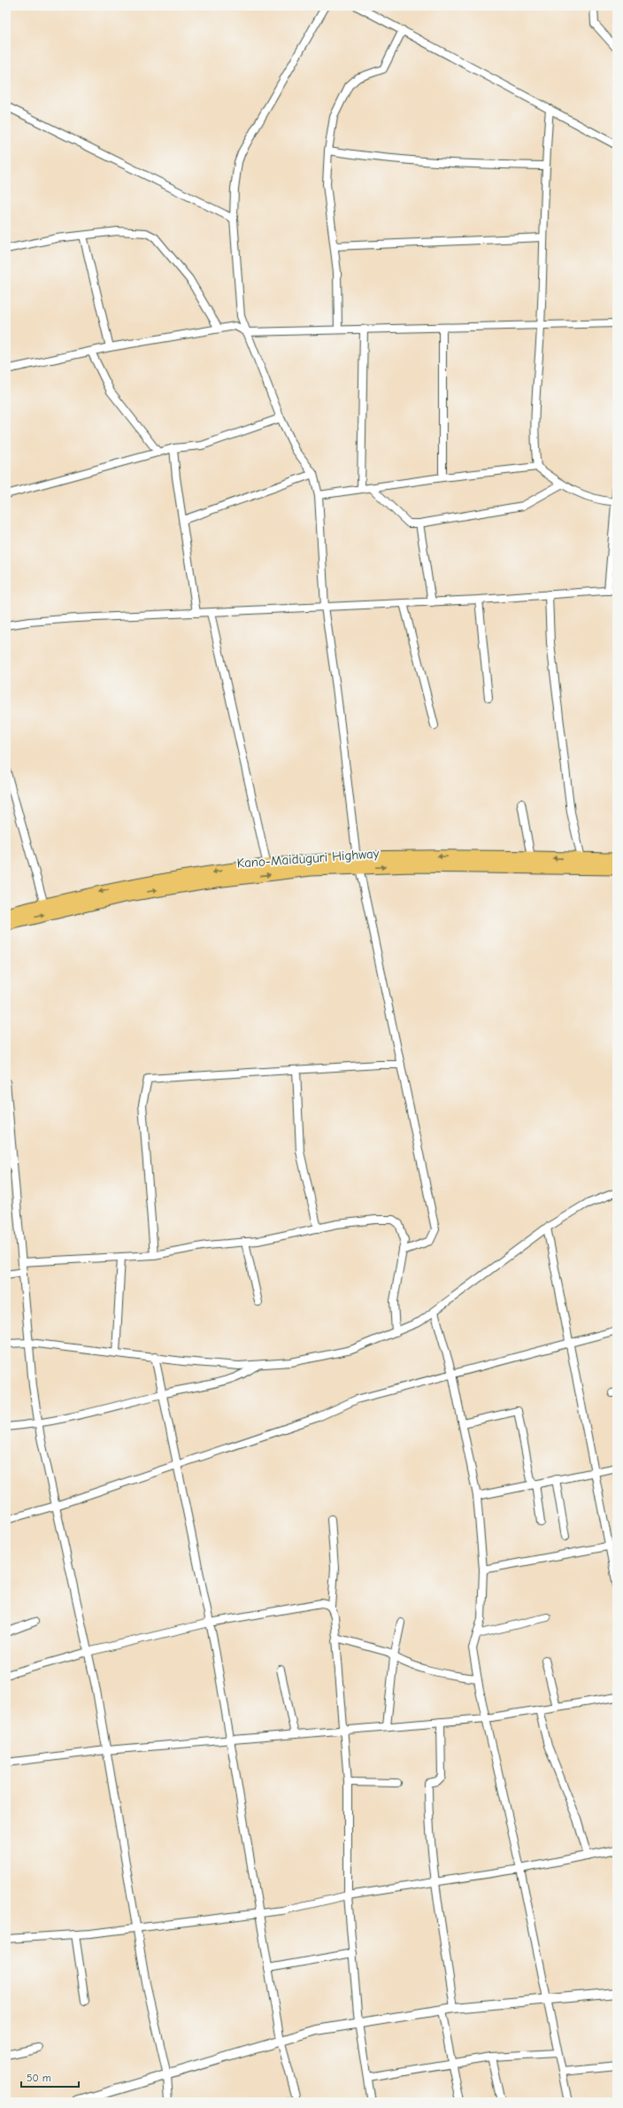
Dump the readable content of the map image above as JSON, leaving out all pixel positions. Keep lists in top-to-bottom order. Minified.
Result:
{"streets":{"highway":["Kano-Maiduguri Highway"]},"scale_bar":"50 m"}
